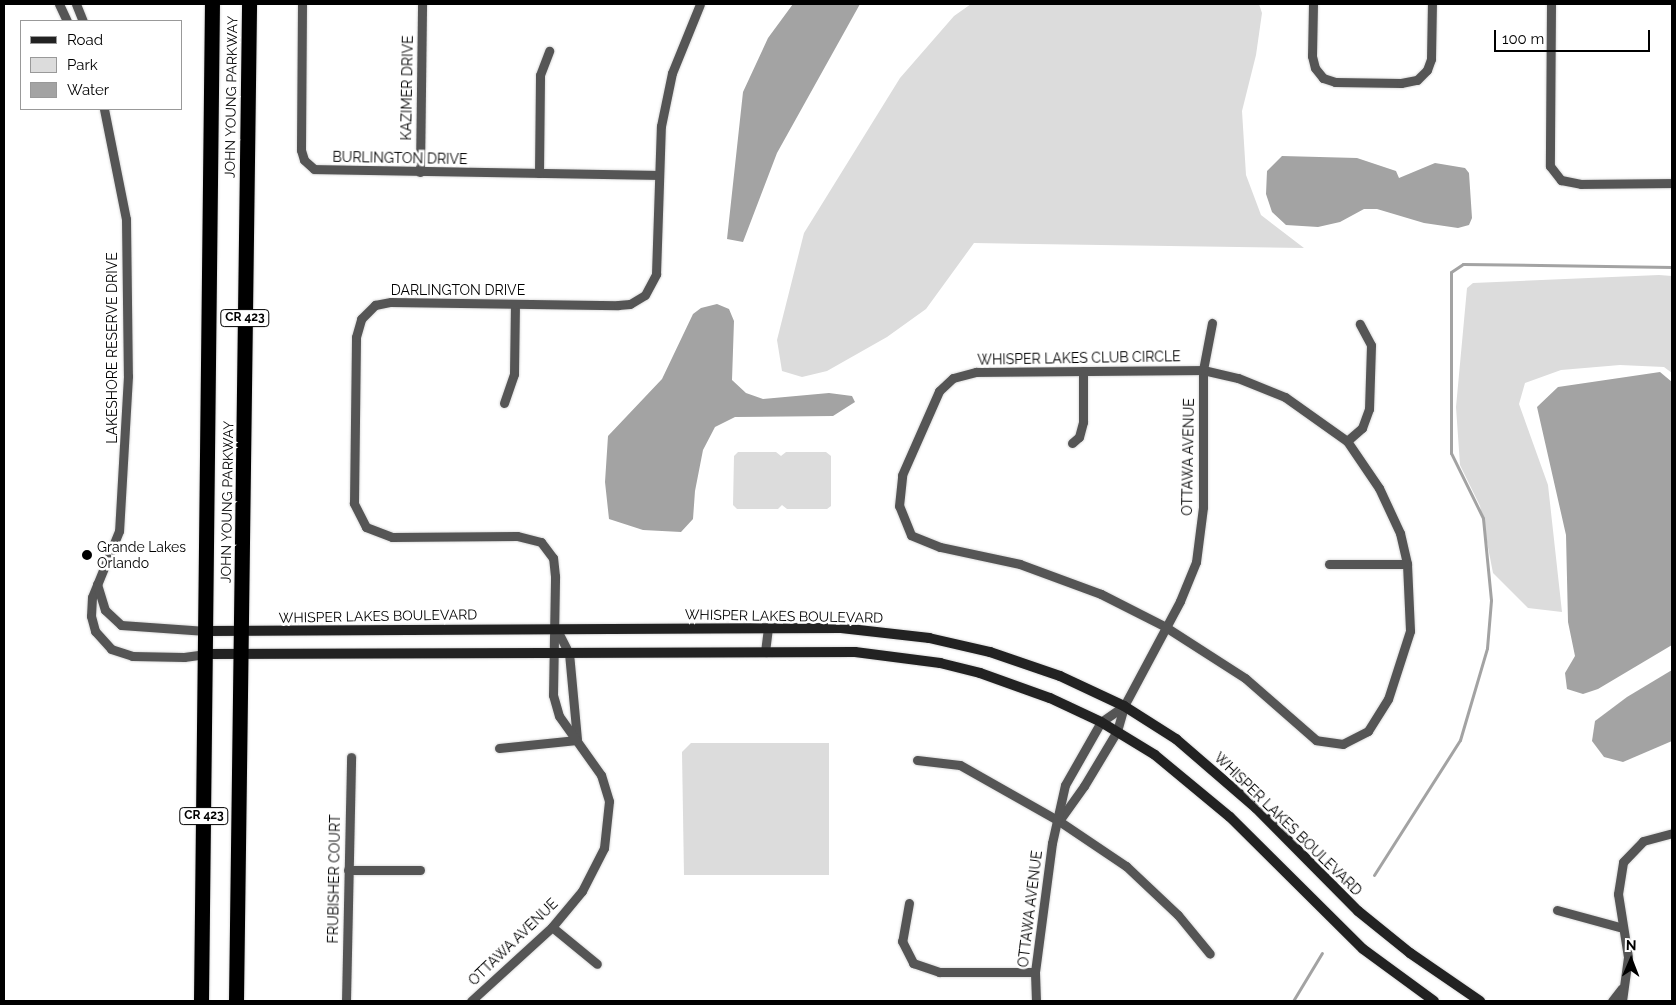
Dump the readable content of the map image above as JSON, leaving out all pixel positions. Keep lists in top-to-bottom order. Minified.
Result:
{"streets":{"highway":["JOHN YOUNG PARKWAY","CR 423"],"street":["KAZIMER DRIVE","BURLINGTON DRIVE","DARLINGTON DRIVE","LAKESHORE RESERVE DRIVE","WHISPER LAKES CLUB CIRCLE","OTTAWA AVENUE","WHISPER LAKES BOULEVARD","FRUBISHER COURT"]},"crossings":[["KAZIMER DRIVE","BURLINGTON DRIVE"],["JOHN YOUNG PARKWAY","LAKESHORE RESERVE DRIVE"],["JOHN YOUNG PARKWAY","WHISPER LAKES BOULEVARD"],["BURLINGTON DRIVE","DARLINGTON DRIVE"],["DARLINGTON DRIVE","OTTAWA AVENUE"],["DARLINGTON DRIVE","WHISPER LAKES BOULEVARD"],["WHISPER LAKES CLUB CIRCLE","OTTAWA AVENUE"],["OTTAWA AVENUE","WHISPER LAKES BOULEVARD"]],"places":["Grande Lakes Orlando"],"legend":["Road","Park","Water"],"scale_bar":"100 m","north":"top"}
